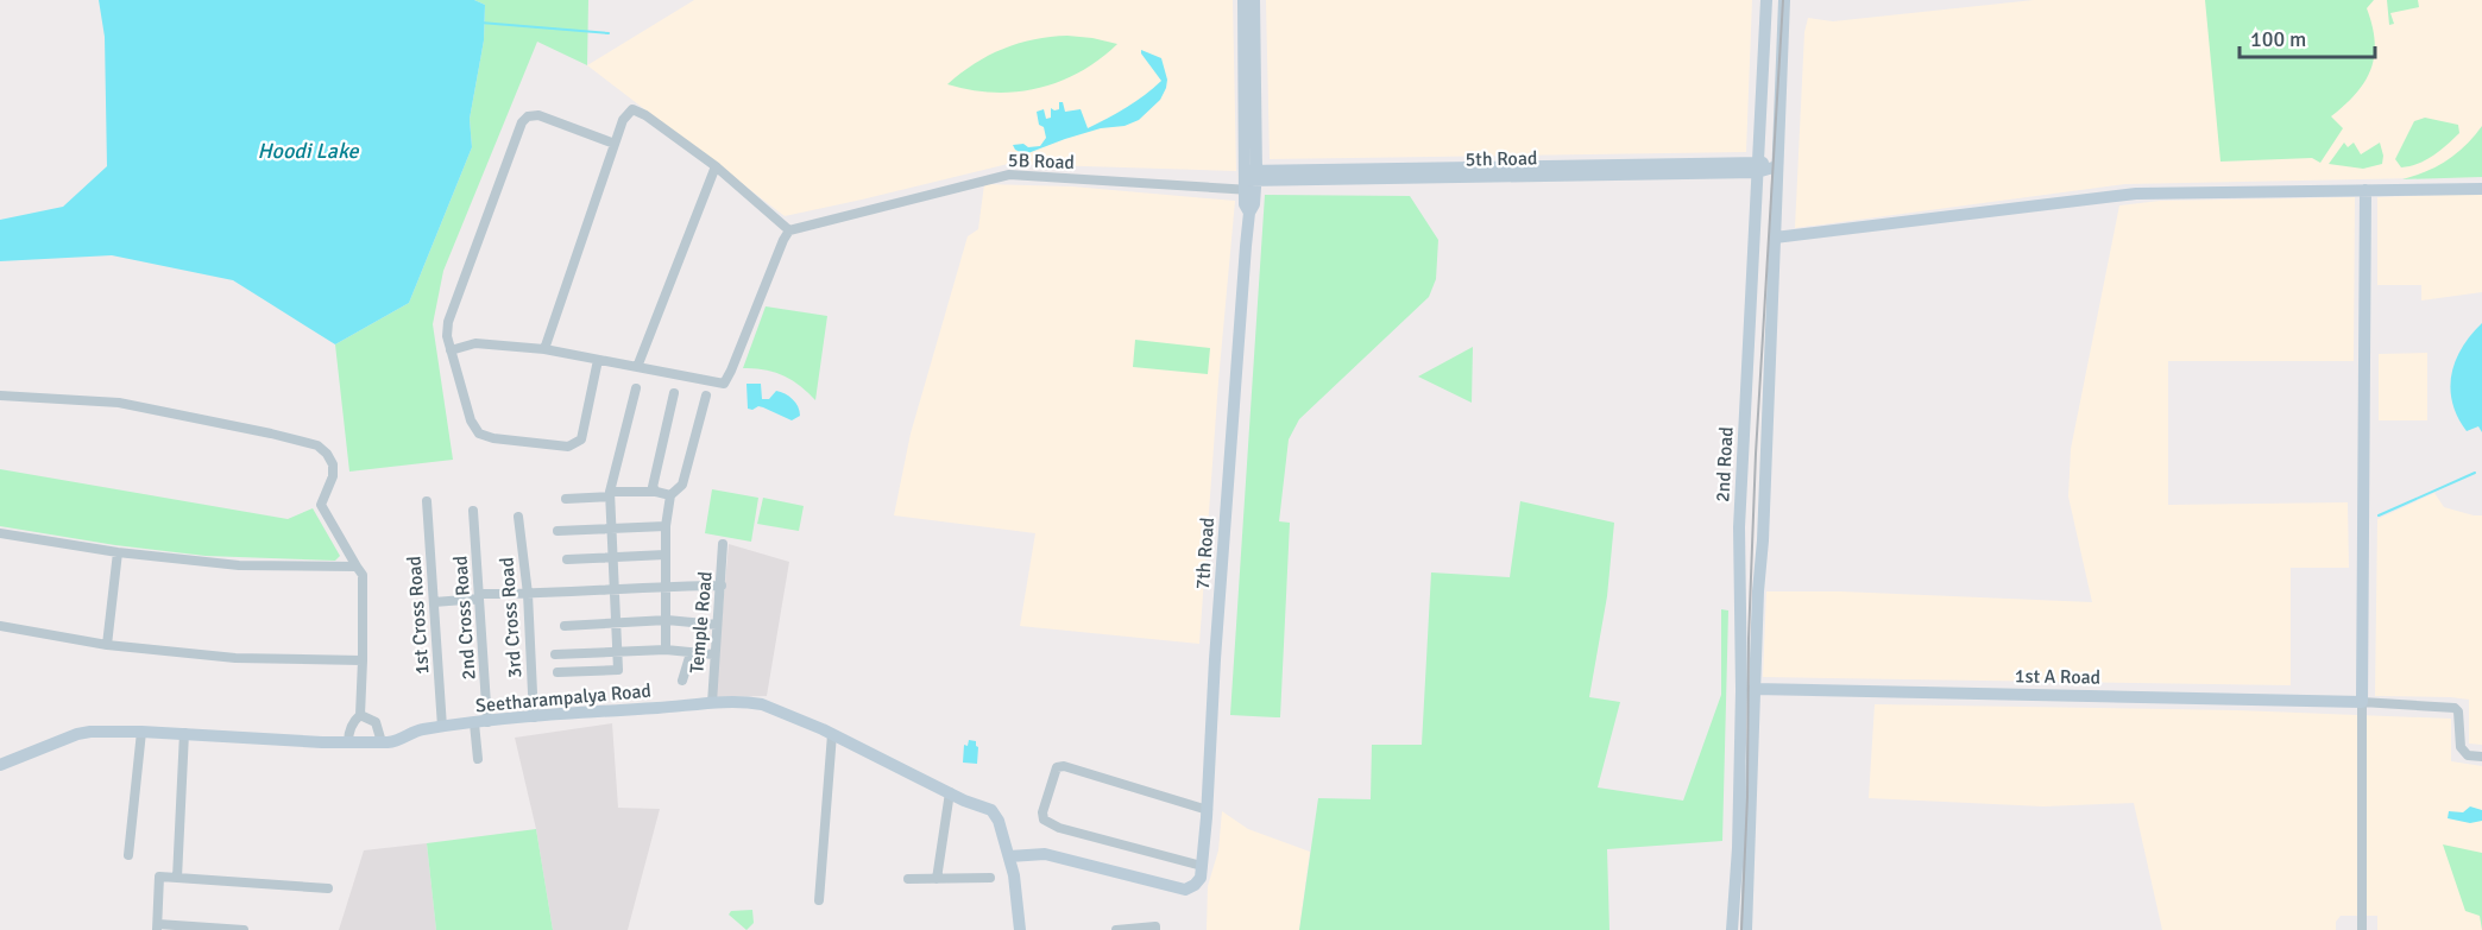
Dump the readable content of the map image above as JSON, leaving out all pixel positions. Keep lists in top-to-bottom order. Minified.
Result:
{"streets":{"street":["5th Road","5B Road","2nd Road","7th Road","1st Cross Road","2nd Cross Road","3rd Cross Road","Temple Road","1st A Road","Seetharampalya Road"]},"crossings":[["5th Road","5B Road"],["5th Road","2nd Road"],["5th Road","7th Road"],["5B Road","7th Road"],["2nd Road","1st A Road"],["7th Road","Seetharampalya Road"],["1st Cross Road","Seetharampalya Road"],["2nd Cross Road","Seetharampalya Road"],["3rd Cross Road","Seetharampalya Road"],["Temple Road","Seetharampalya Road"]],"water":["Hoodi Lake"],"scale_bar":"100 m"}
